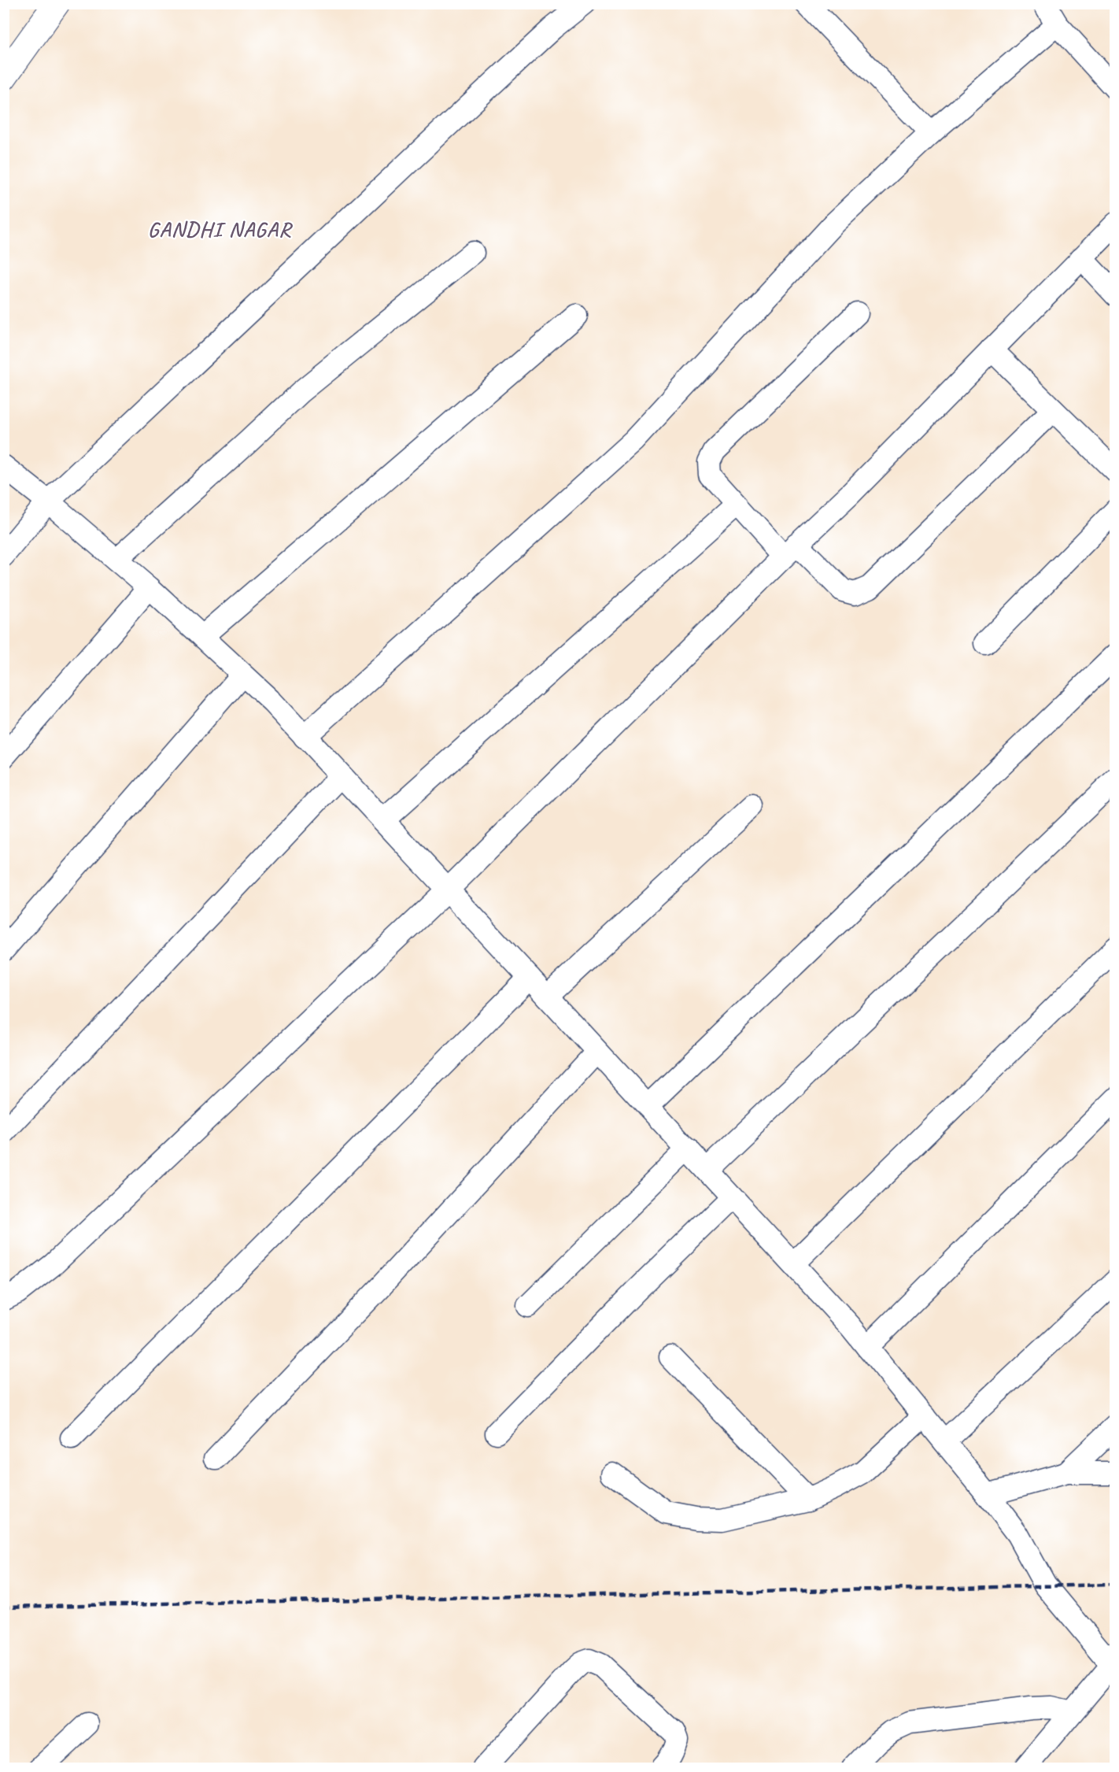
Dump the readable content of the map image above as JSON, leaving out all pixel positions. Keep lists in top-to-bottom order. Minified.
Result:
{"districts":["GANDHI NAGAR"]}
